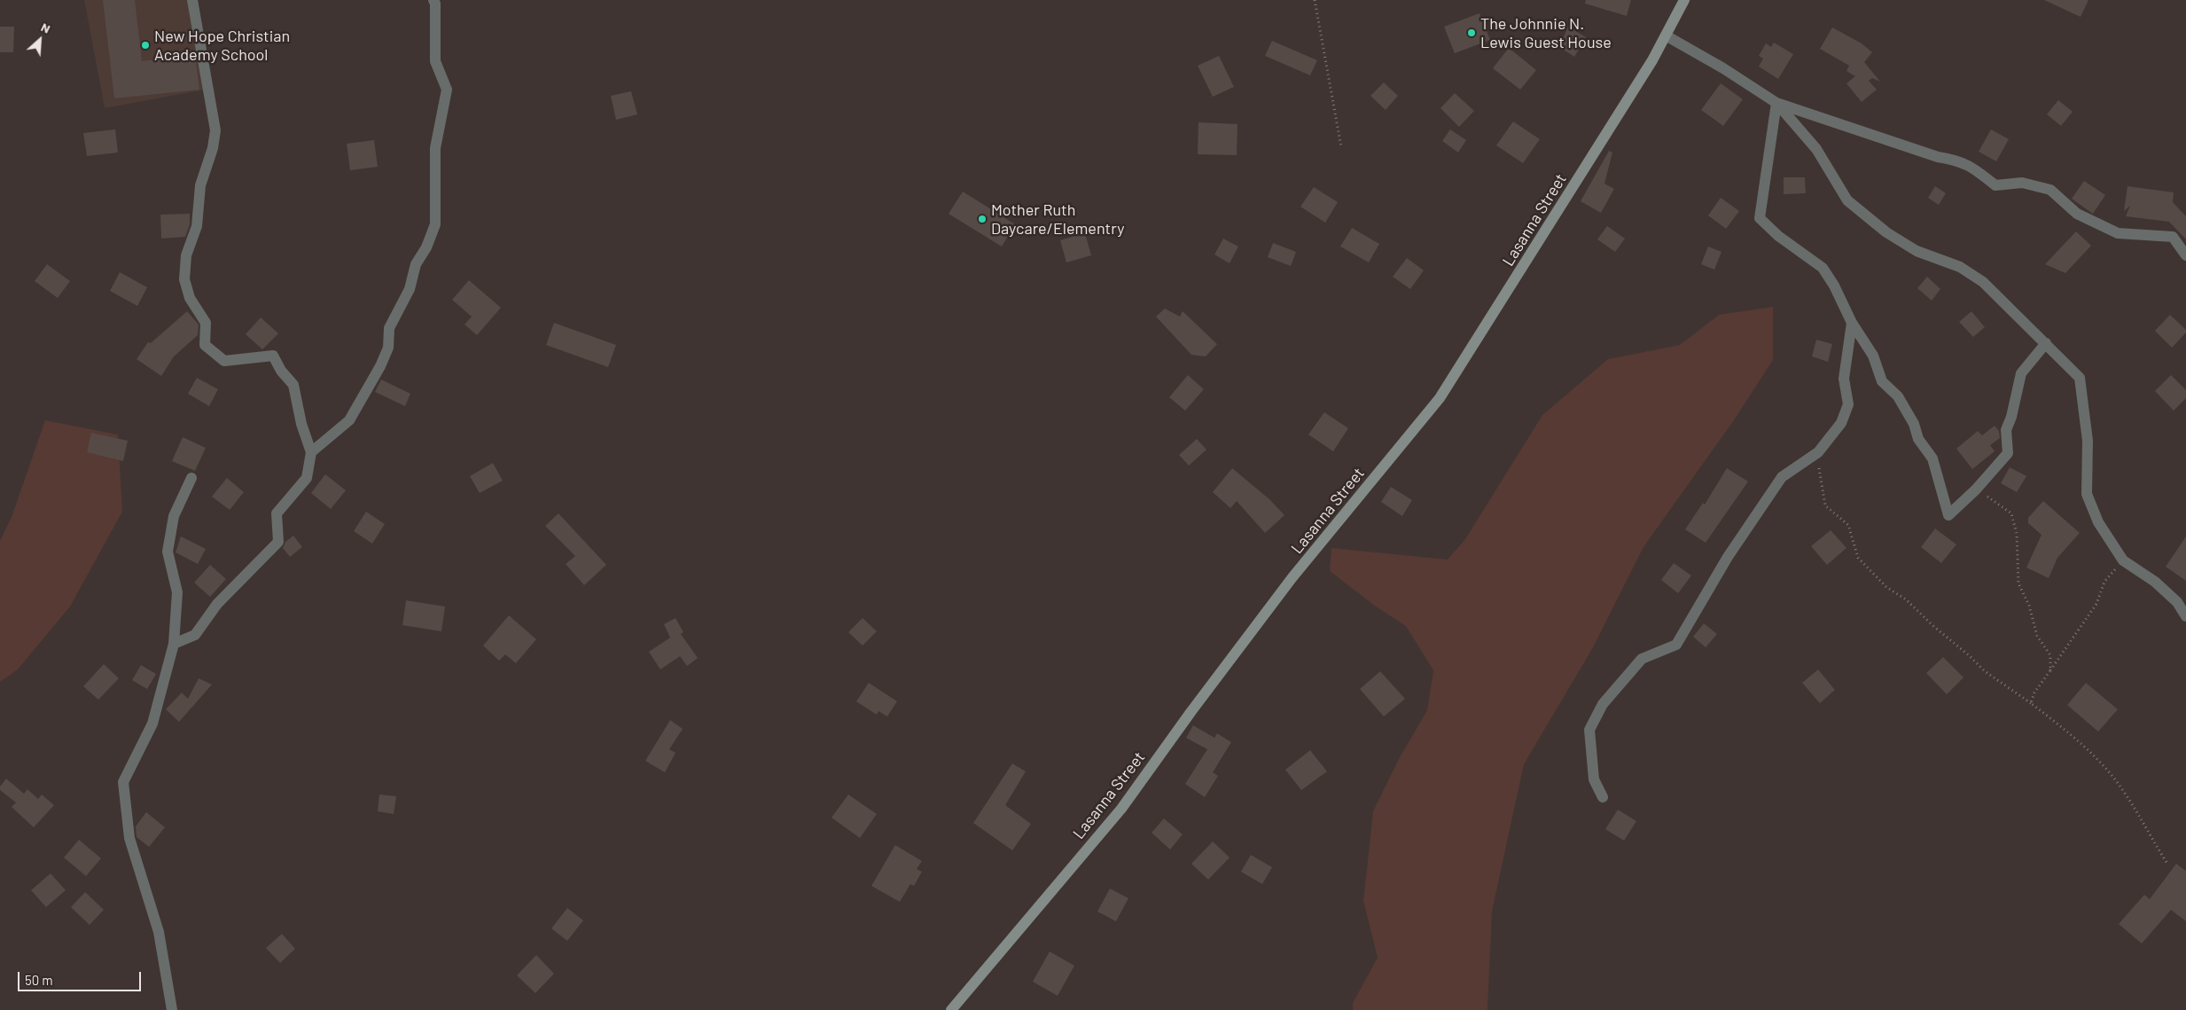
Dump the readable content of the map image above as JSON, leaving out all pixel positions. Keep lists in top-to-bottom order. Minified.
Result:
{"streets":{"street":["Lasanna Street"]},"places":["The Johnnie N. Lewis Guest House","New Hope Christian Academy School","Mother Ruth Daycare/Elementry"],"scale_bar":"50 m","north":"top right"}
